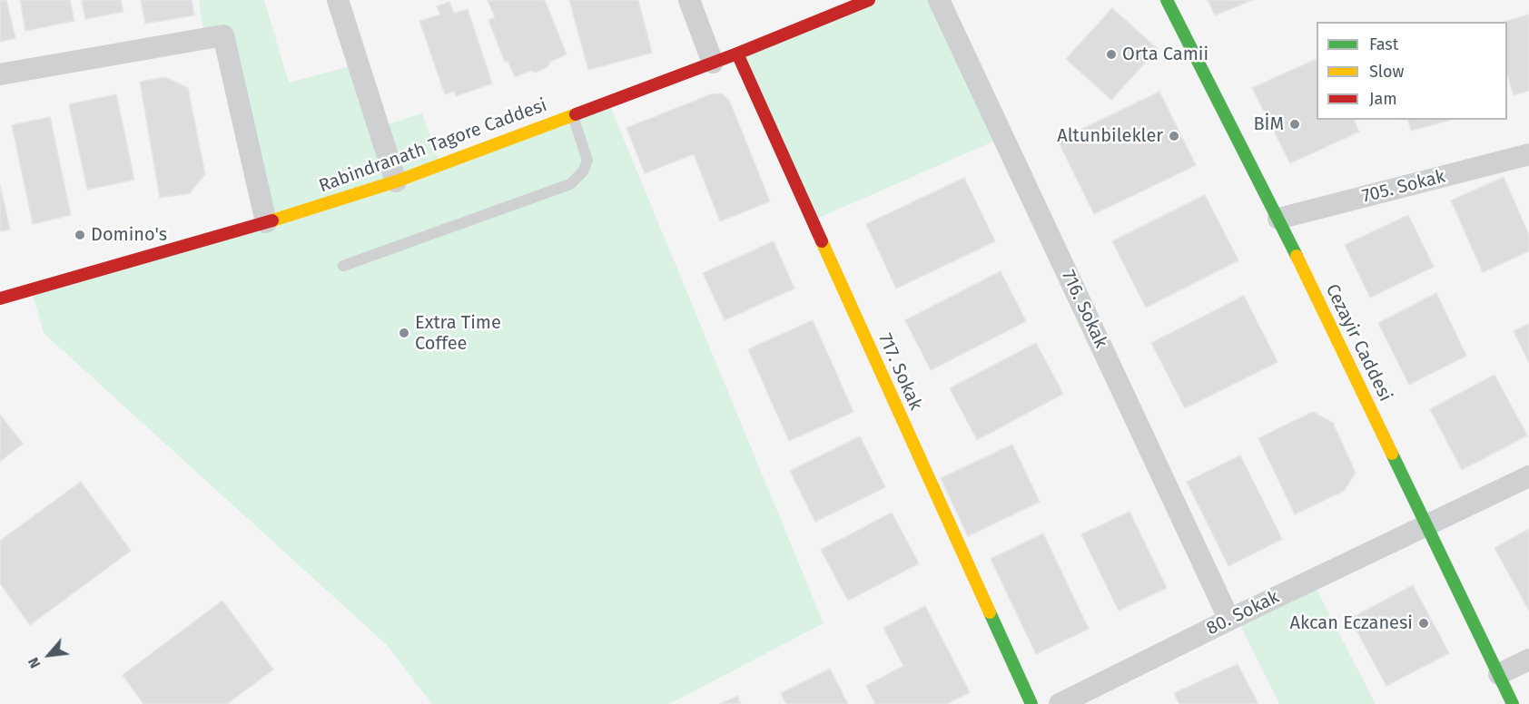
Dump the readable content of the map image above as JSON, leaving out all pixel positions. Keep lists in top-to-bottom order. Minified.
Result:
{"streets":{"street":["Rabindranath Tagore Caddesi","705. Sokak","716. Sokak","Cezayir Caddesi","717. Sokak","80. Sokak"]},"crossings":[["Rabindranath Tagore Caddesi","717. Sokak"],["705. Sokak","Cezayir Caddesi"],["716. Sokak","80. Sokak"],["Cezayir Caddesi","80. Sokak"]],"places":["Orta Camii","BİM","Altunbilekler","Domino's","Extra Time Coffee","Akcan Eczanesi"],"legend":["Fast","Slow","Jam"],"north":"bottom left"}
